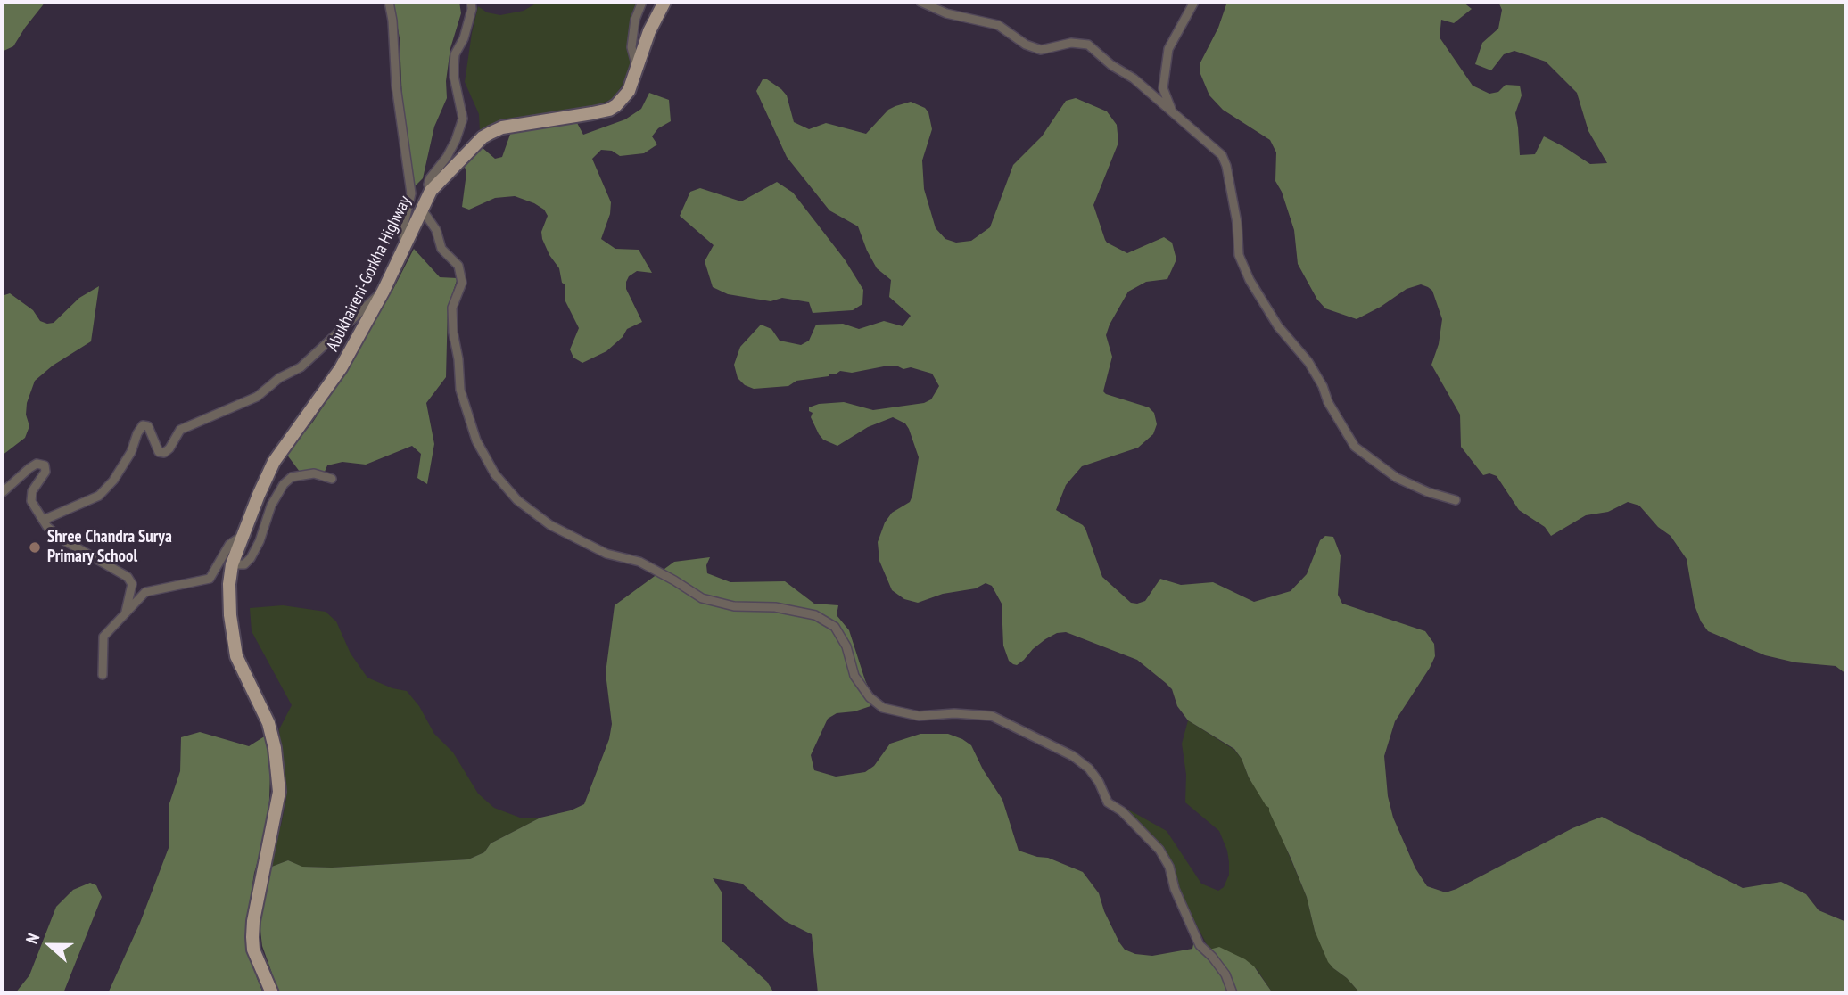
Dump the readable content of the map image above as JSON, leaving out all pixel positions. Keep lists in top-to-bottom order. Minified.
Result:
{"streets":{"main road":["Abukhaireni-Gorkha Highway"]},"places":["Shree Chandra Surya Primary School"],"north":"left"}
